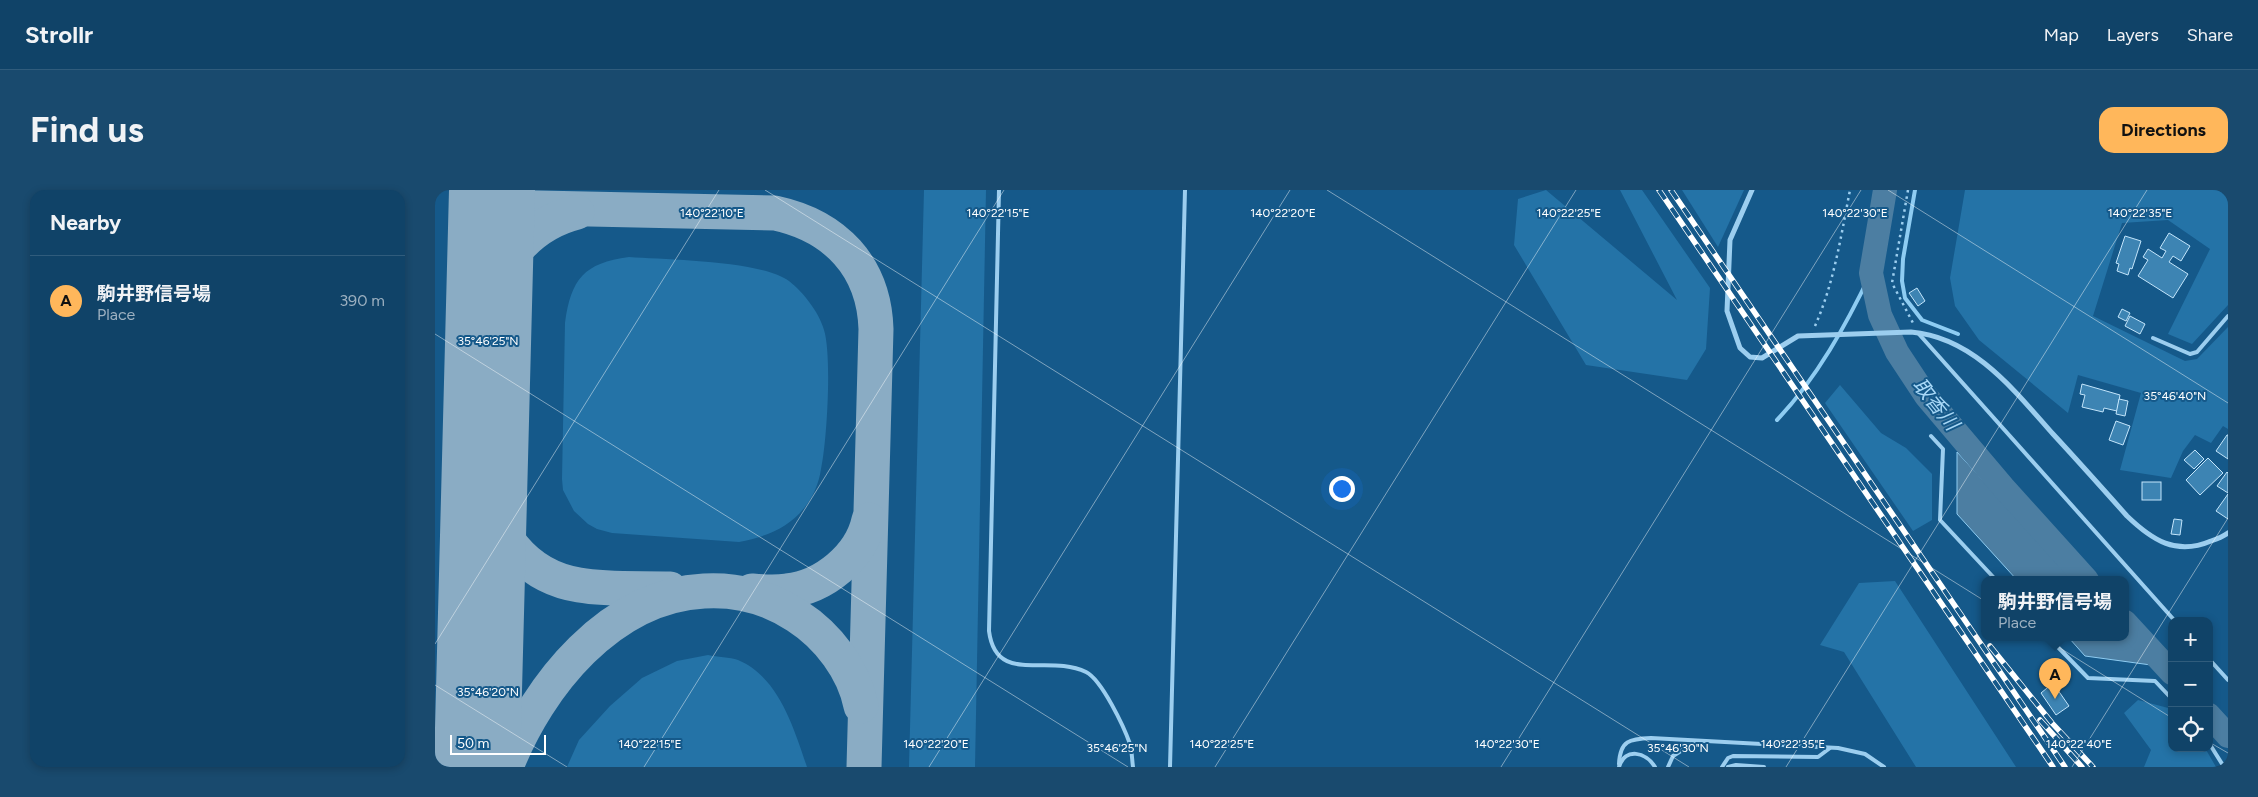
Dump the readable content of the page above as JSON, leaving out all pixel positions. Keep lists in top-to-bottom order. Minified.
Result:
{"water":["取香川"],"scale_bar":"50 m","page":{"header":"Strollr","nav":["Map","Layers","Share"],"buttons":"Directions","title":"Find us","heading":"Nearby","list":[{"mark":"A","name":"駒井野信号場","note":"Place","value":"390 m"}],"popup":["駒井野信号場","Place"],"map_buttons":["+","−"],"pins":"A","scale":"50 m"},"coordinates":["140°22'10\"E","140°22'15\"E","140°22'20\"E","140°22'25\"E","140°22'30\"E","140°22'35\"E","35°46'25\"N","35°46'40\"N","35°46'20\"N","140°22'40\"E","35°46'30\"N"]}
